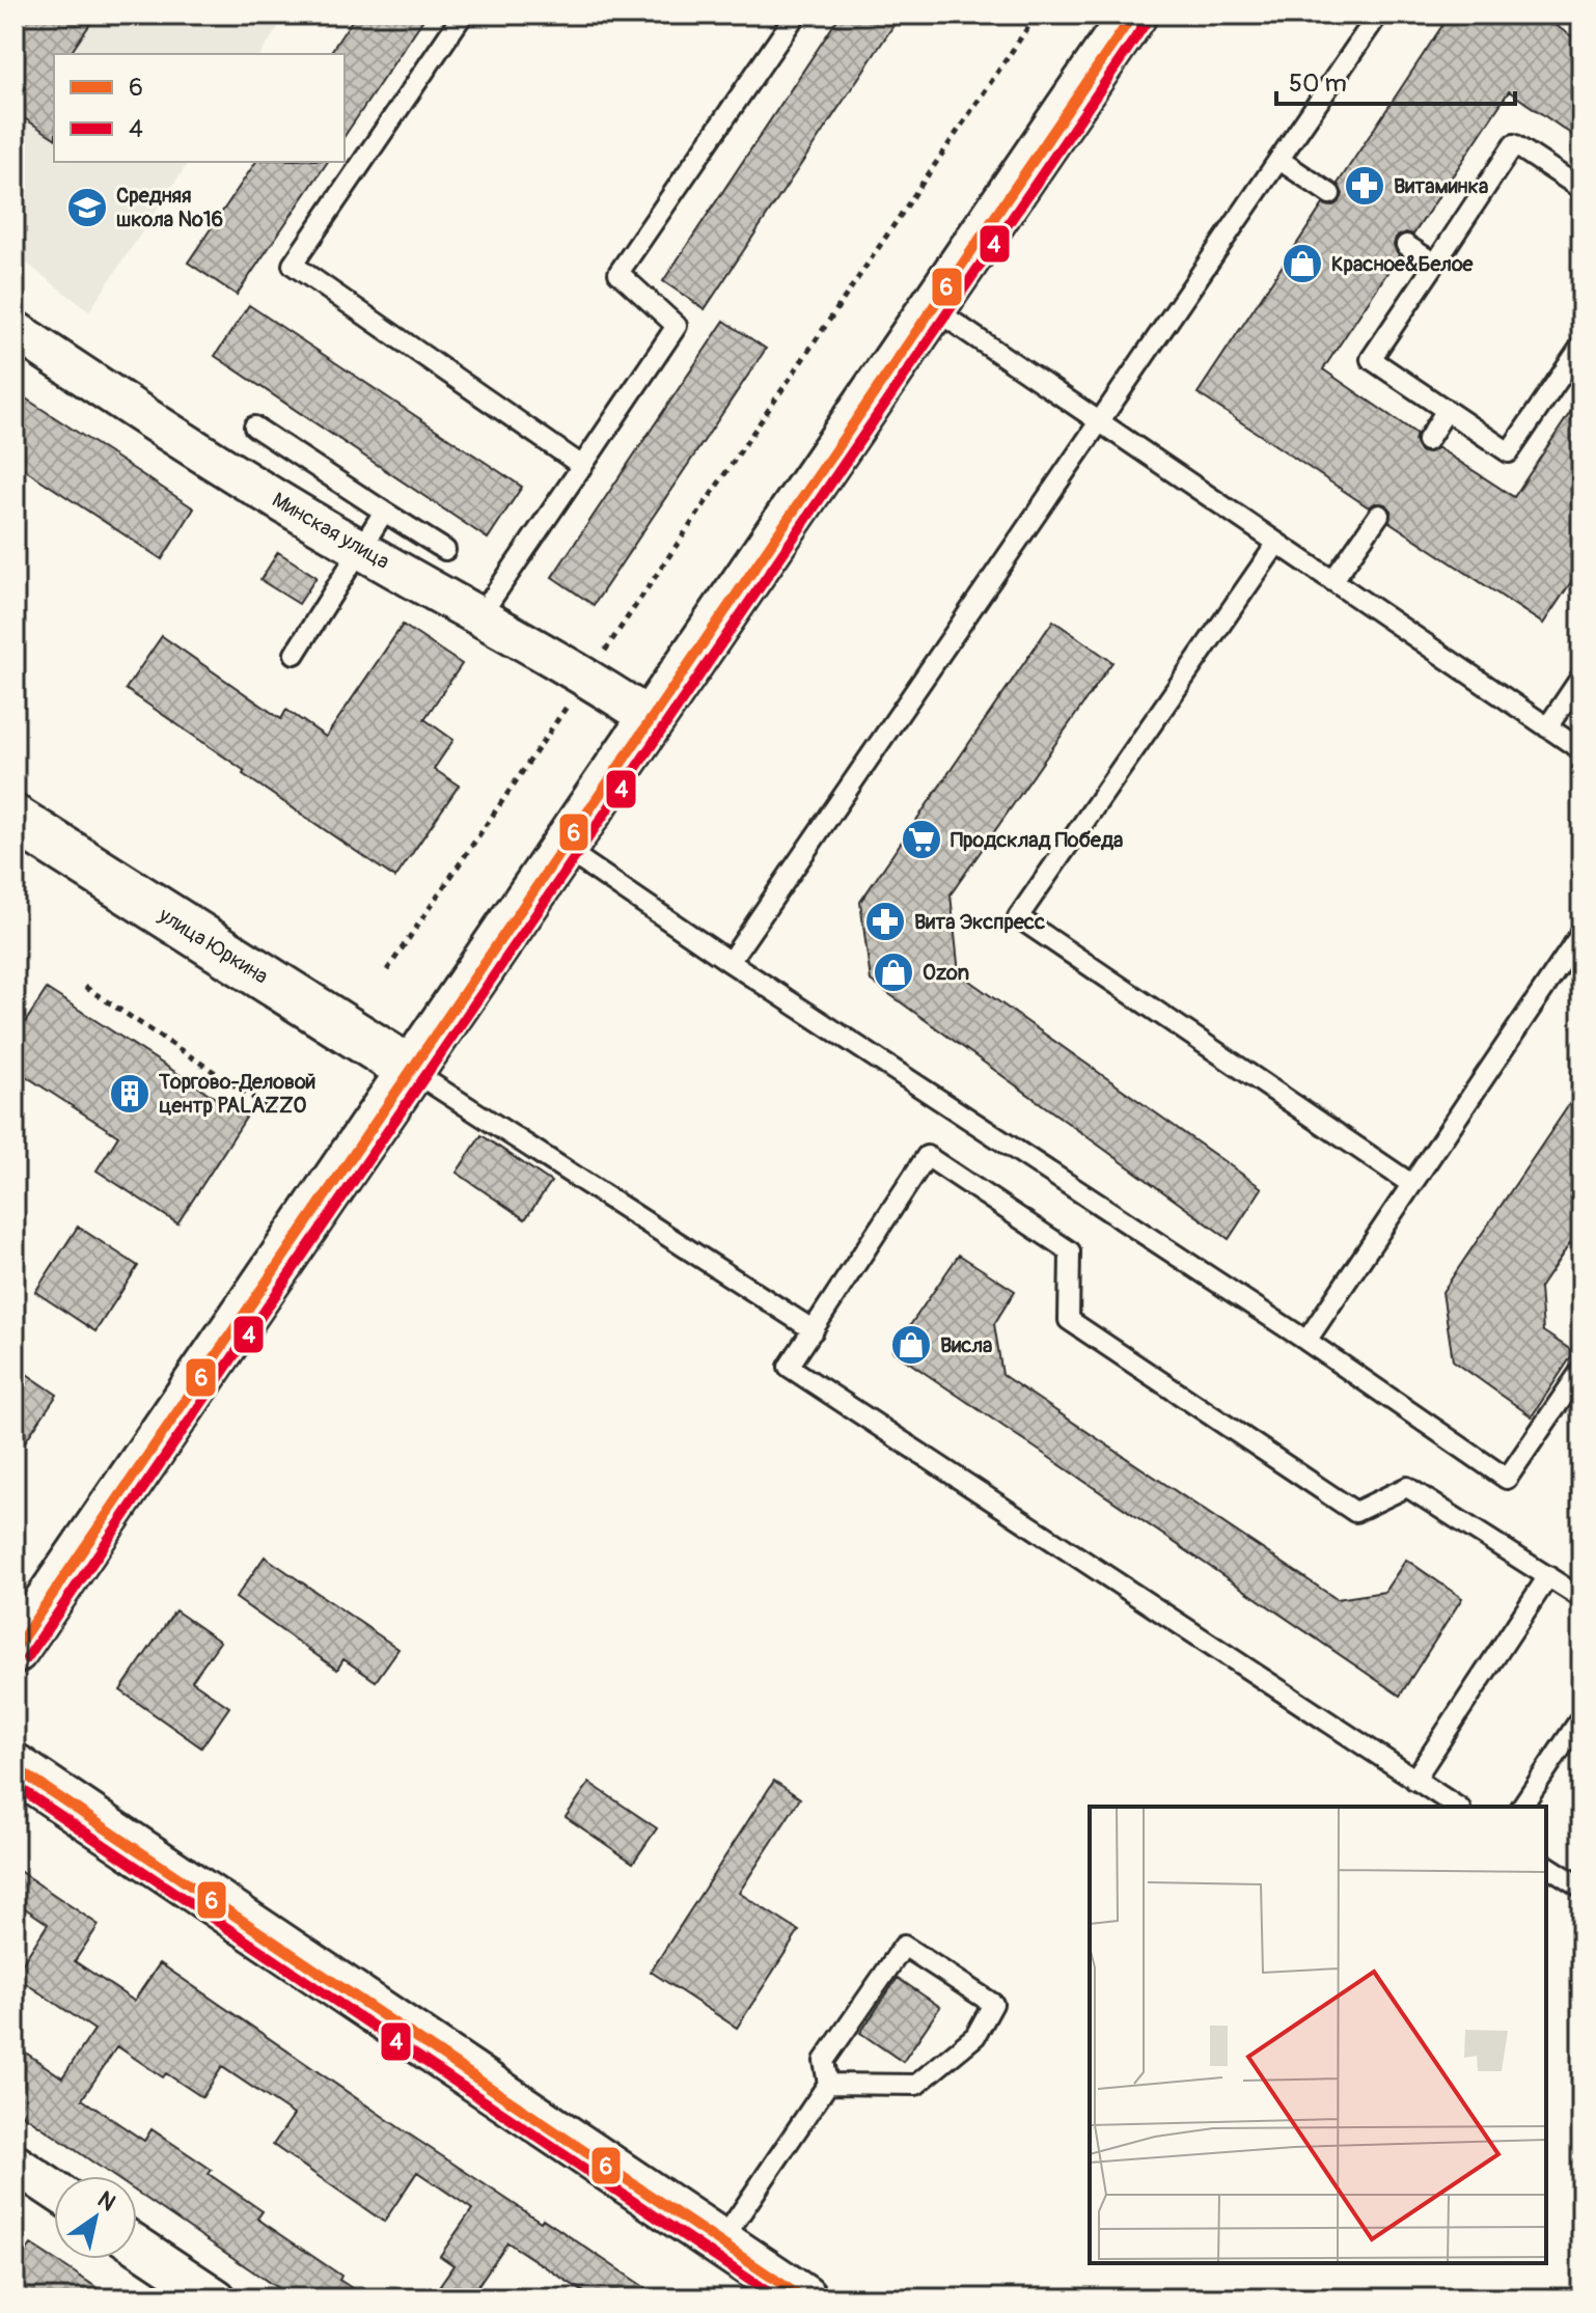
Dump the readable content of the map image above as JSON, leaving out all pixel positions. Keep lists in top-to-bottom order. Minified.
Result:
{"streets":{"main road":["улица Юркина"],"street":["Минская улица"]},"places":{"pharmacy":["Витаминка","Вита Экспресс"],"school or university":["Средняя школа №16"],"shop":["Красное&Белое","Ozon","Висла"],"supermarket":["Продсклад Победа"],"building":["Торгово-Деловой центр PALAZZO"]},"lines":["transit line 6","transit line 4"],"legend":["6","4"],"scale_bar":"50 m","north":"top right"}
